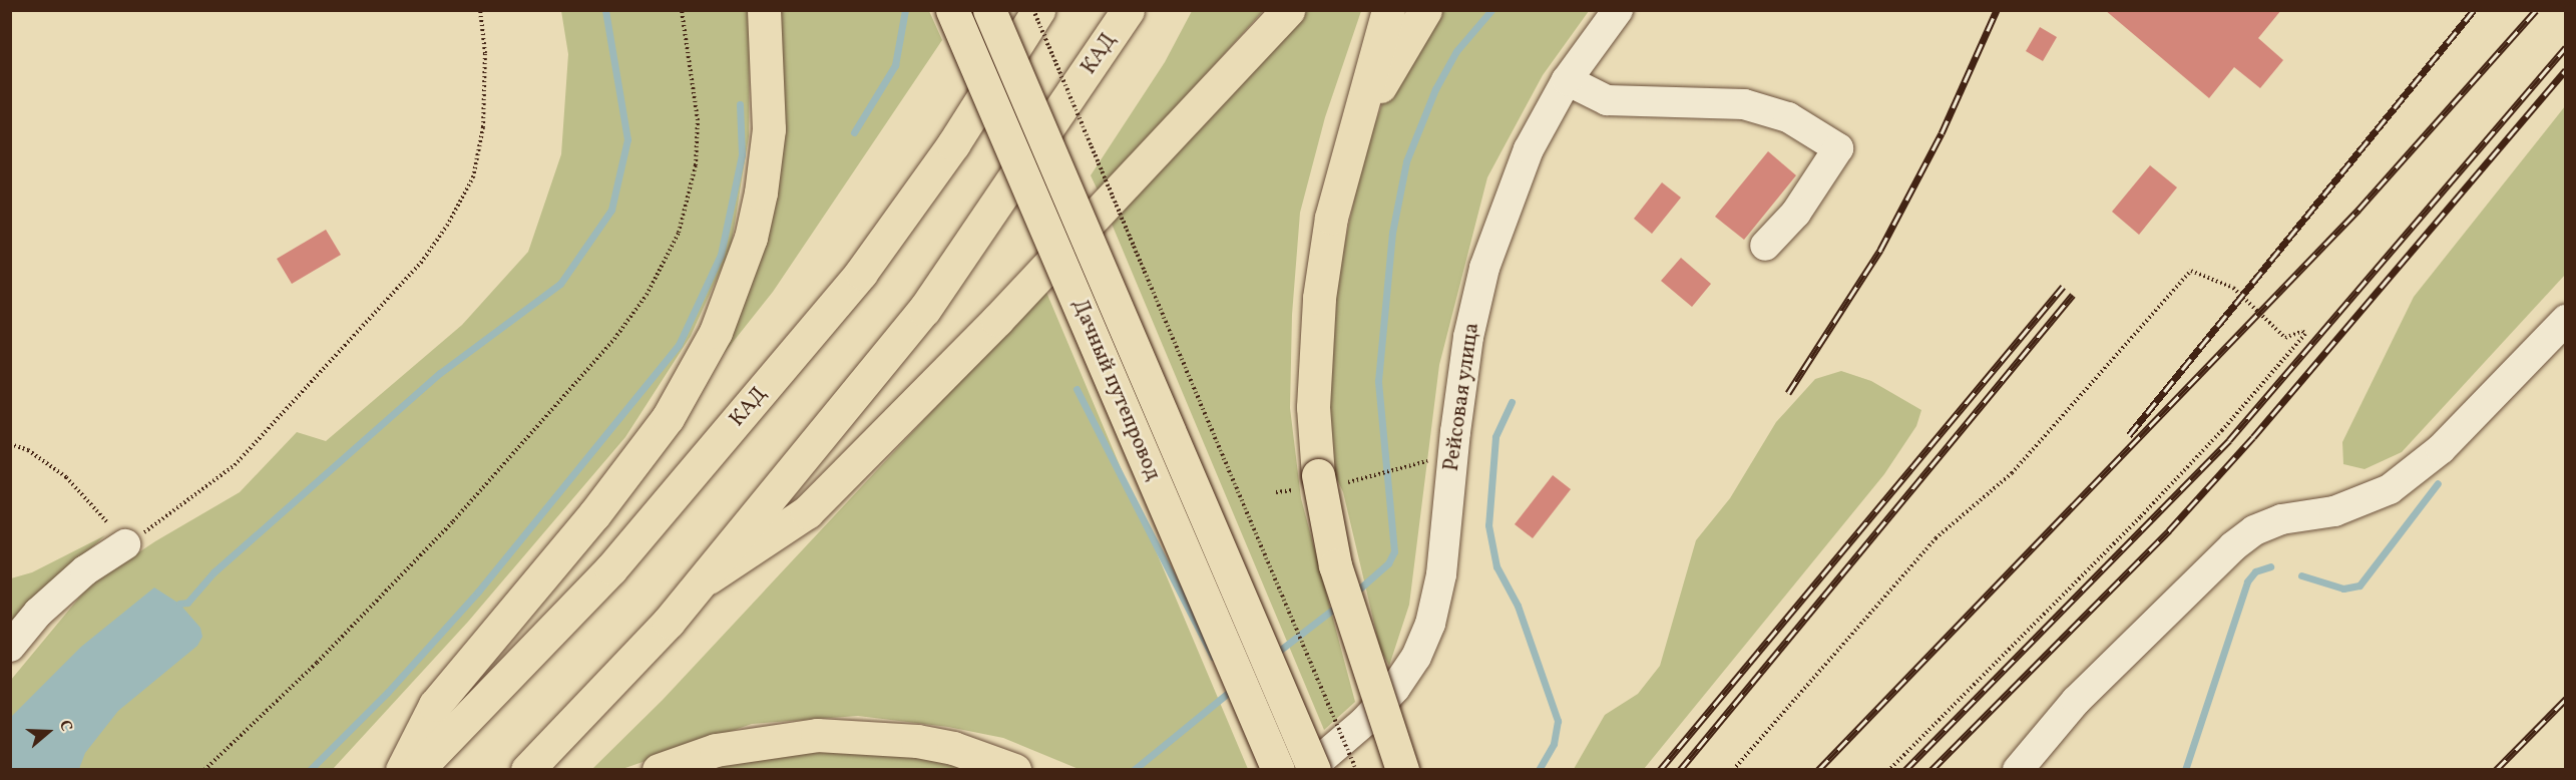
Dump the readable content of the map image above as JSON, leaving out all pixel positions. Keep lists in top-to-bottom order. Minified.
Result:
{"streets":{"main road":["КАД","Дачный путепровод"],"street":["Рейсовая улица"]},"north":"right"}
